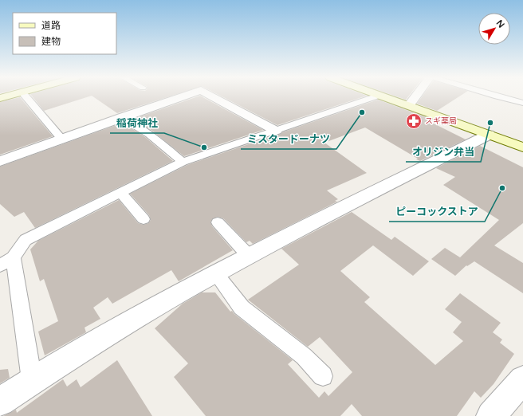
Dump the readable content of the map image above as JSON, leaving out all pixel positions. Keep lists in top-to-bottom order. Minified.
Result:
{"places":{"other":["ミスタードーナツ","オリジン弁当","稲荷神社","ピーコックストア"],"pharmacy":["スギ薬局"]},"legend":["道路","建物"],"north":"top right"}
